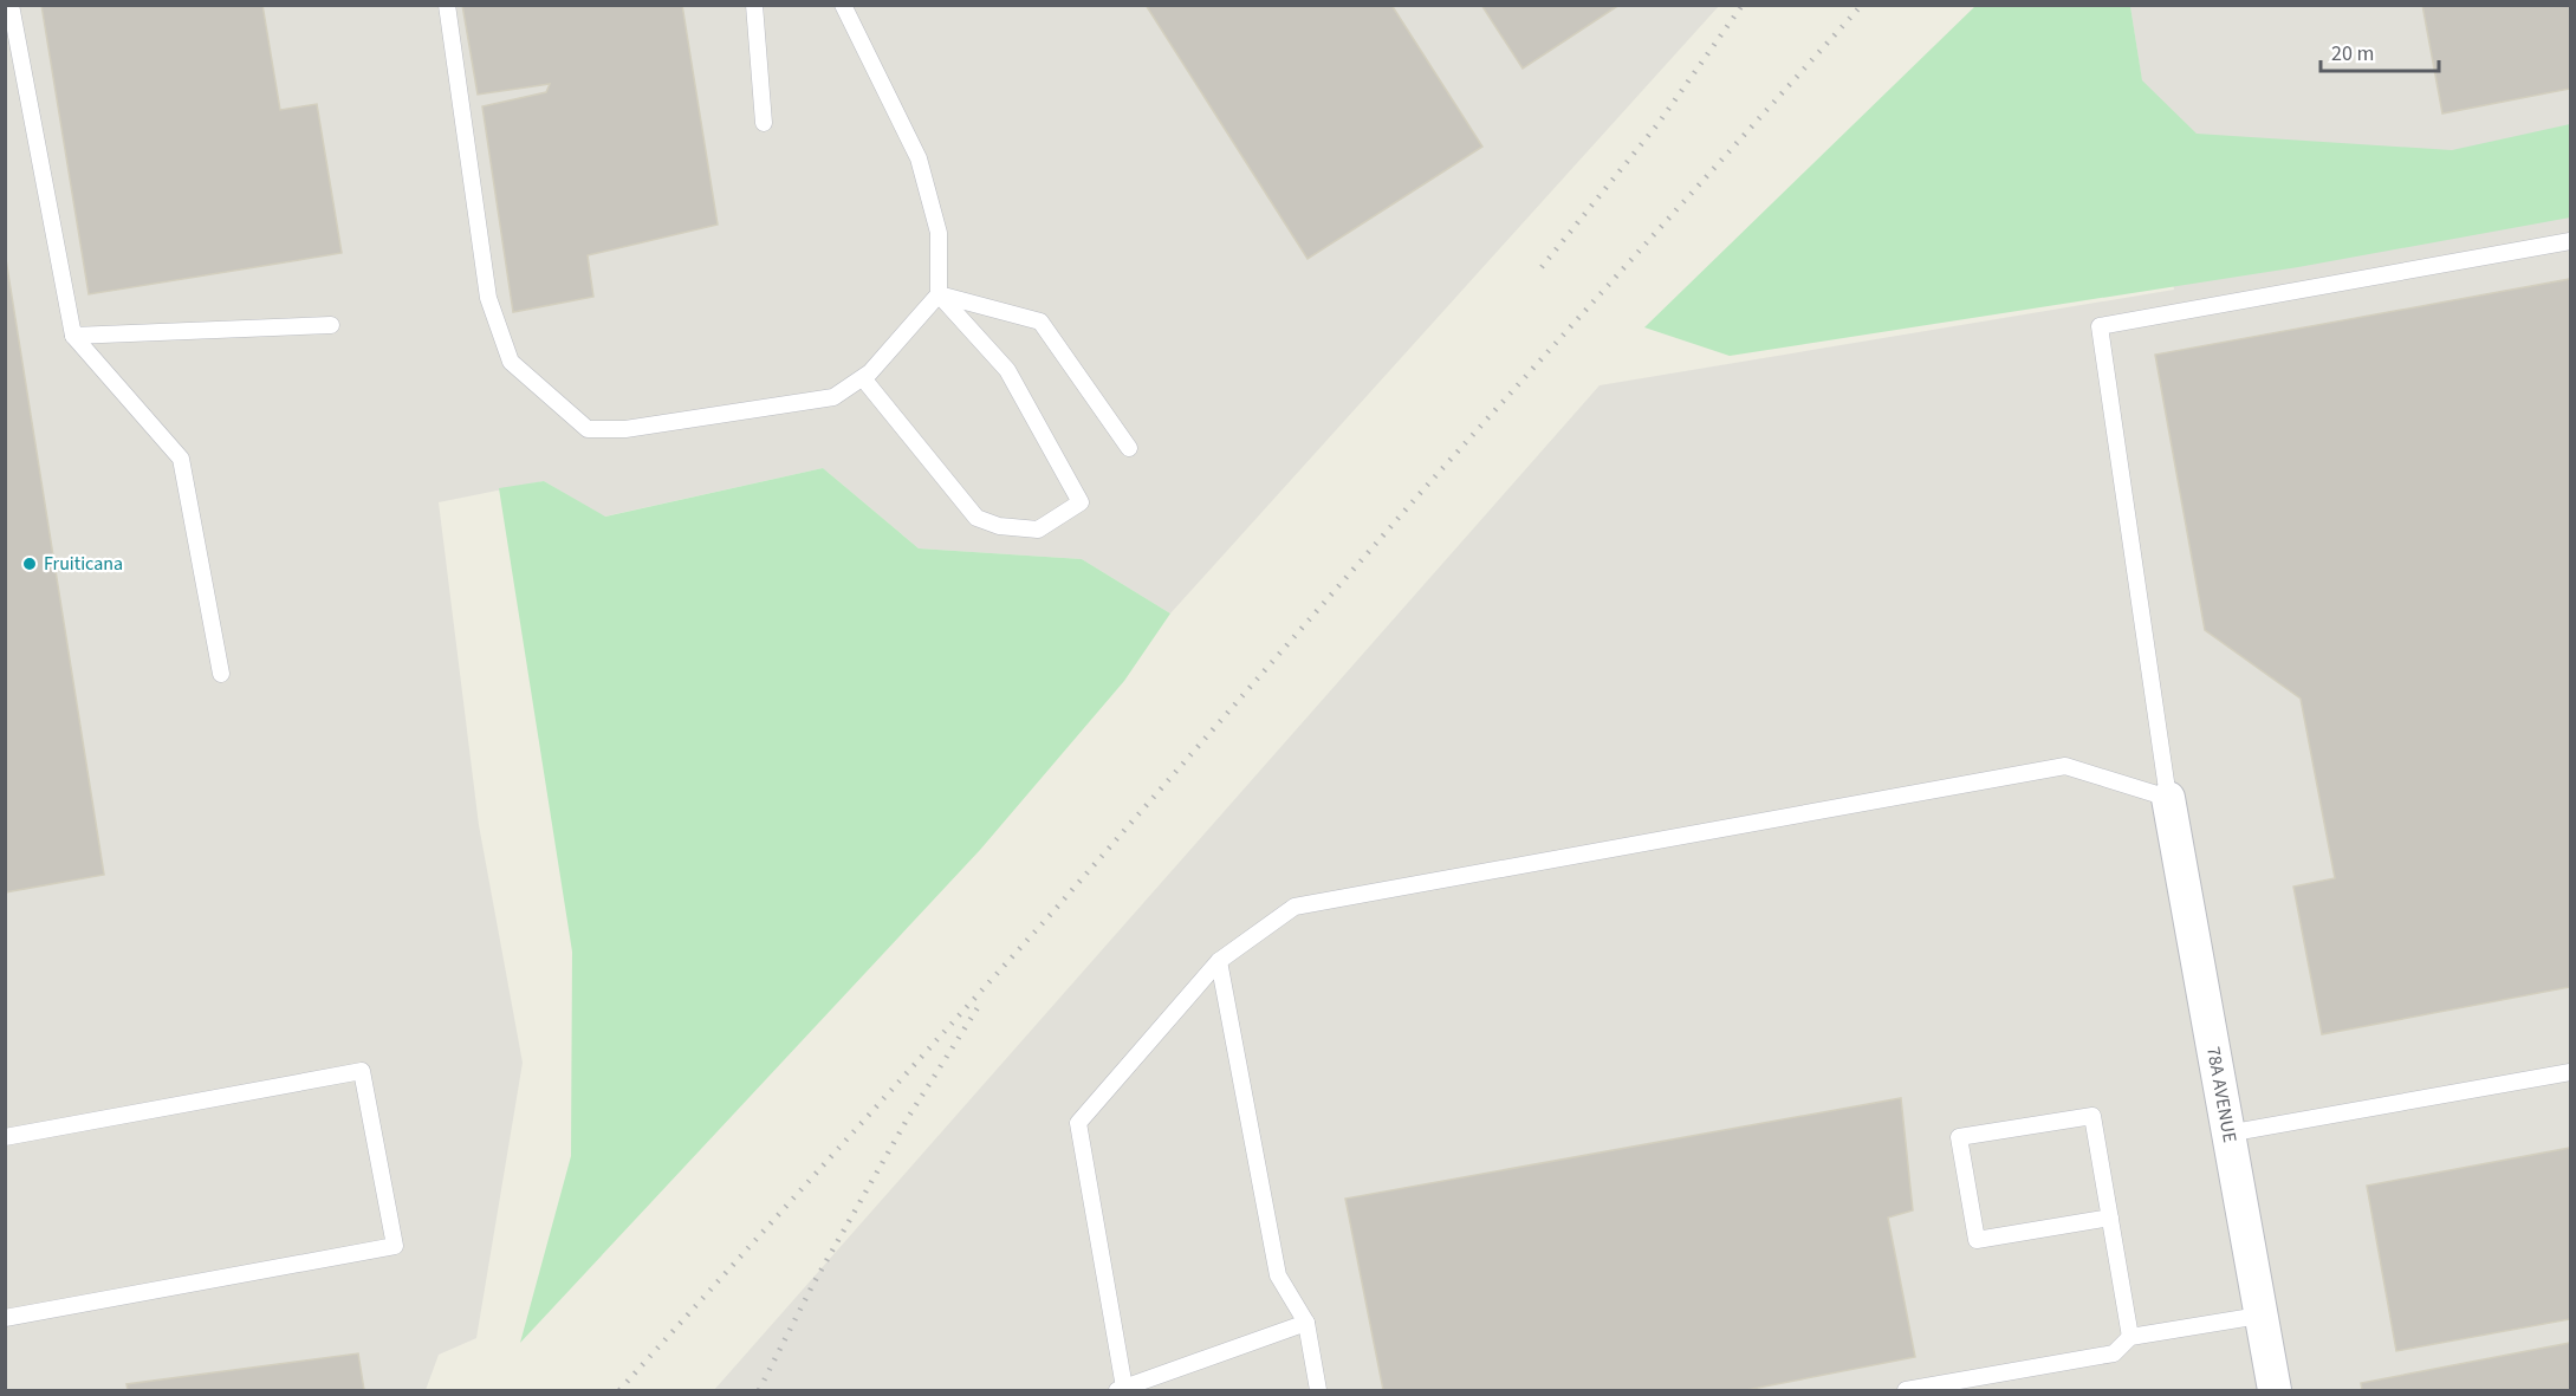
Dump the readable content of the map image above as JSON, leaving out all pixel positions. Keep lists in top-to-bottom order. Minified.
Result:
{"streets":{"street":["78A AVENUE"]},"places":["Fruiticana"],"scale_bar":"20 m"}
